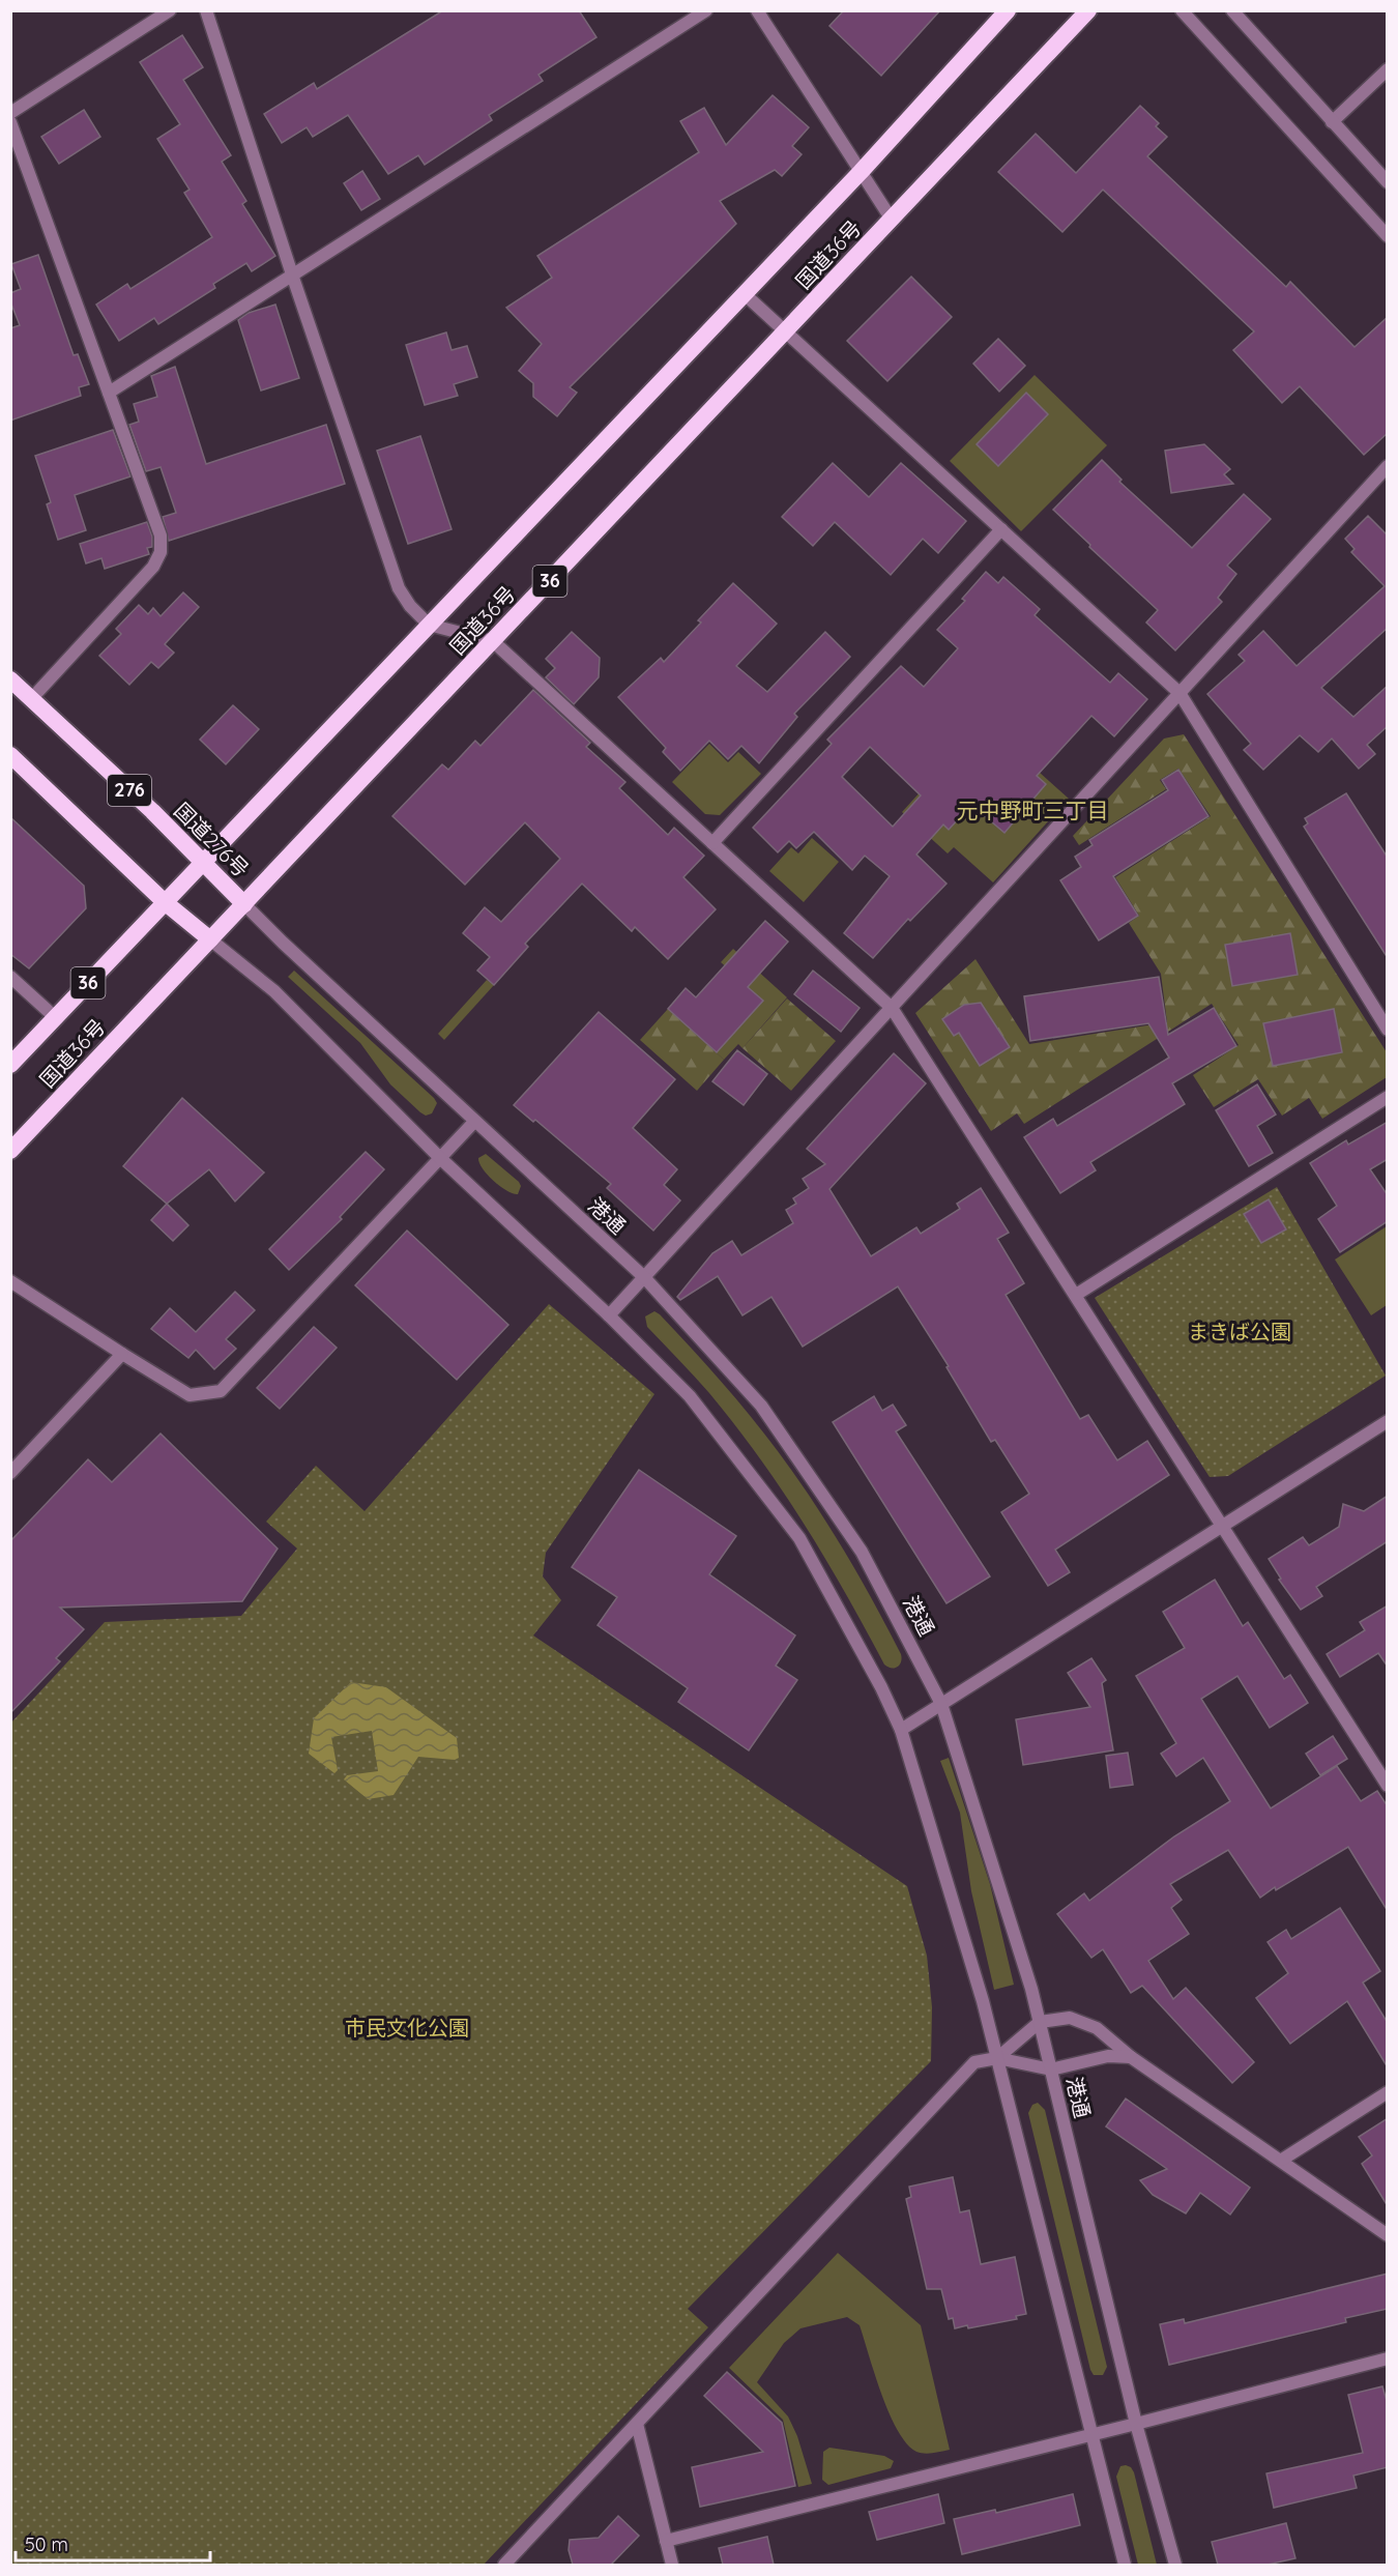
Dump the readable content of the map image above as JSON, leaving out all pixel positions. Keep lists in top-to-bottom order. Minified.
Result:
{"streets":{"highway":["国道36号","36","276","国道276号"],"street":["港通"]},"crossings":[["国道36号","276"],["国道36号","国道276号"],["国道36号","港通"],["国道276号","港通"]],"districts":["元中野町三丁目"],"parks":["まきば公園","市民文化公園"],"scale_bar":"50 m"}
